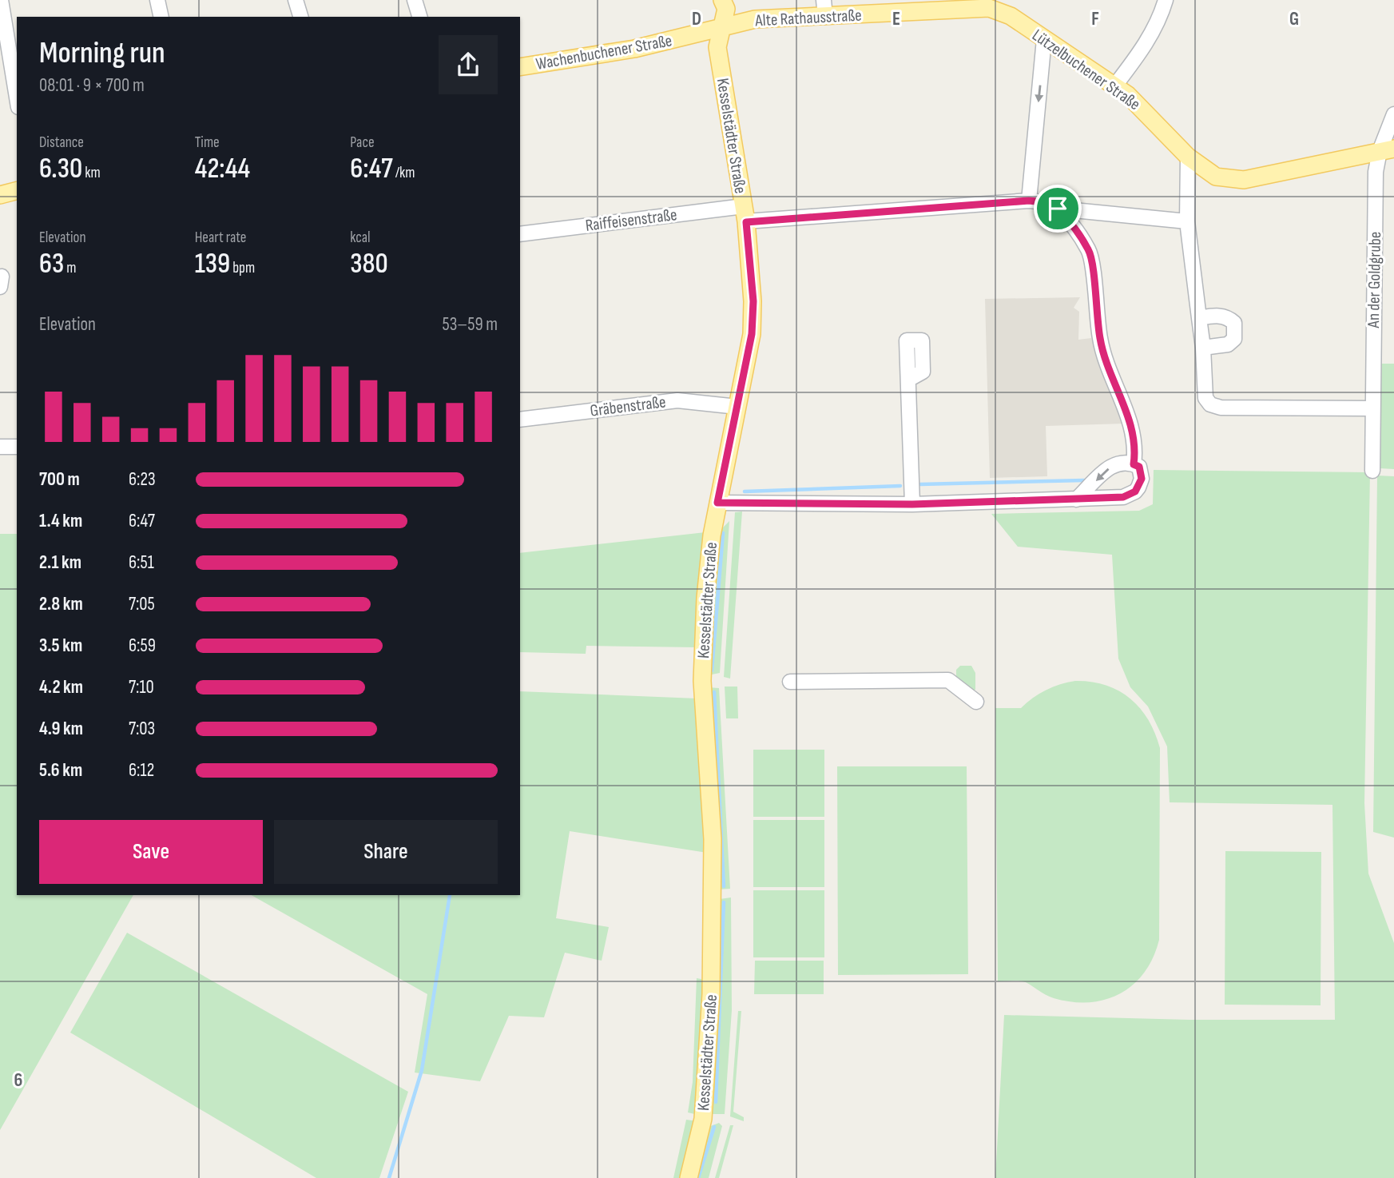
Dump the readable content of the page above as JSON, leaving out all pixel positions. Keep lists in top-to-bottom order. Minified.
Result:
{"streets":{"main road":["Alte Rathausstraße","Wachenbuchener Straße","Lützelbuchener Straße","Kesselstädter Straße"],"street":["Raiffeisenstraße","An der Goldgrube","Gräbenstraße"]},"crossings":[["Alte Rathausstraße","Wachenbuchener Straße"],["Alte Rathausstraße","Lützelbuchener Straße"],["Alte Rathausstraße","Kesselstädter Straße"],["Wachenbuchener Straße","Kesselstädter Straße"],["Lützelbuchener Straße","An der Goldgrube"],["Kesselstädter Straße","Raiffeisenstraße"],["Kesselstädter Straße","Gräbenstraße"]],"page":{"heading":["Morning run","08:01 · 9 × 700 m"],"stats":[["Distance","6.30 km"],["Time","42:44"],["Pace","6:47 /km"],["Elevation","63 m"],["Heart rate","139 bpm"],["kcal","380"]],"chart":["Elevation","53–59 m"],"list":[{"name":"700 m","note":"6:23"},{"name":"1.4 km","note":"6:47"},{"name":"2.1 km","note":"6:51"},{"name":"2.8 km","note":"7:05"},{"name":"3.5 km","note":"6:59"},{"name":"4.2 km","note":"7:10"},{"name":"4.9 km","note":"7:03"},{"name":"5.6 km","note":"6:12"}],"buttons":["Save","Share"]},"grid":{"columns":["D","E","F","G"],"rows":["6"]}}
